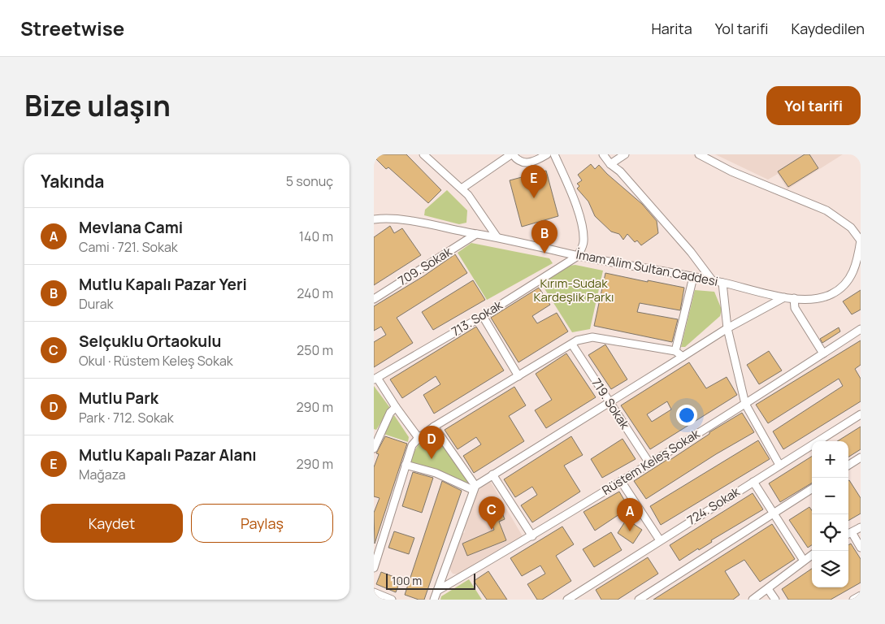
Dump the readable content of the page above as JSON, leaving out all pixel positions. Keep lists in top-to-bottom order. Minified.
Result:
{"streets":{"street":["709. Sokak","İmam Alim Sultan Caddesi","713. Sokak","719. Sokak","Rüstem Keleş Sokak","724. Sokak"]},"crossings":[["709. Sokak","İmam Alim Sultan Caddesi"],["İmam Alim Sultan Caddesi","713. Sokak"],["719. Sokak","Rüstem Keleş Sokak"]],"parks":["Kırım-Sudak Kardeşlik Parkı"],"scale_bar":"100 m","page":{"header":"Streetwise","nav":["Harita","Yol tarifi","Kaydedilen"],"title":"Bize ulaşın","buttons":["Yol tarifi",["Kaydet","Paylaş"]],"heading":["Yakında","5 sonuç"],"pins":["E","B","D","C","A"],"list":[{"mark":"A","name":"Mevlana Cami","note":"Cami · 721. Sokak","value":"140 m"},{"mark":"B","name":"Mutlu Kapalı Pazar Yeri","note":"Durak","value":"240 m"},{"mark":"C","name":"Selçuklu Ortaokulu","note":"Okul · Rüstem Keleş Sokak","value":"250 m"},{"mark":"D","name":"Mutlu Park","note":"Park · 712. Sokak","value":"290 m"},{"mark":"E","name":"Mutlu Kapalı Pazar Alanı","note":"Mağaza","value":"290 m"}],"map_buttons":["+","−"],"scale":"100 m"}}
